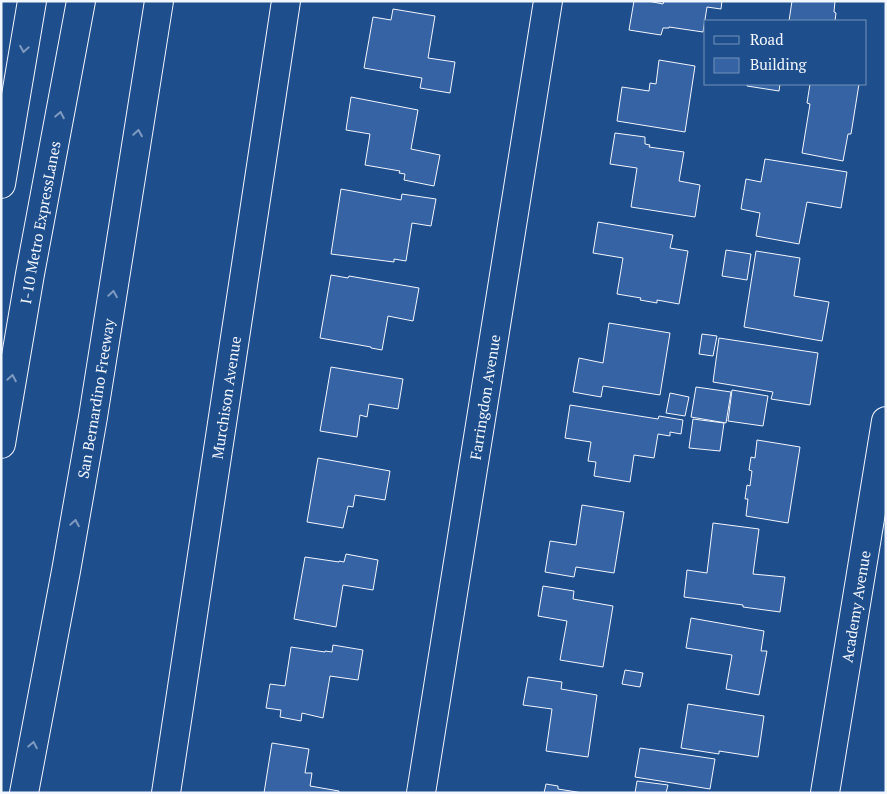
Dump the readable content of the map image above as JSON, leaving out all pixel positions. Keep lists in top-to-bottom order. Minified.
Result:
{"streets":{"main road":["I-10 Metro ExpressLanes","Murchison Avenue","Farringdon Avenue","San Bernardino Freeway","Academy Avenue"]},"one_way":["San Bernardino Freeway"],"legend":["Road","Building"]}
